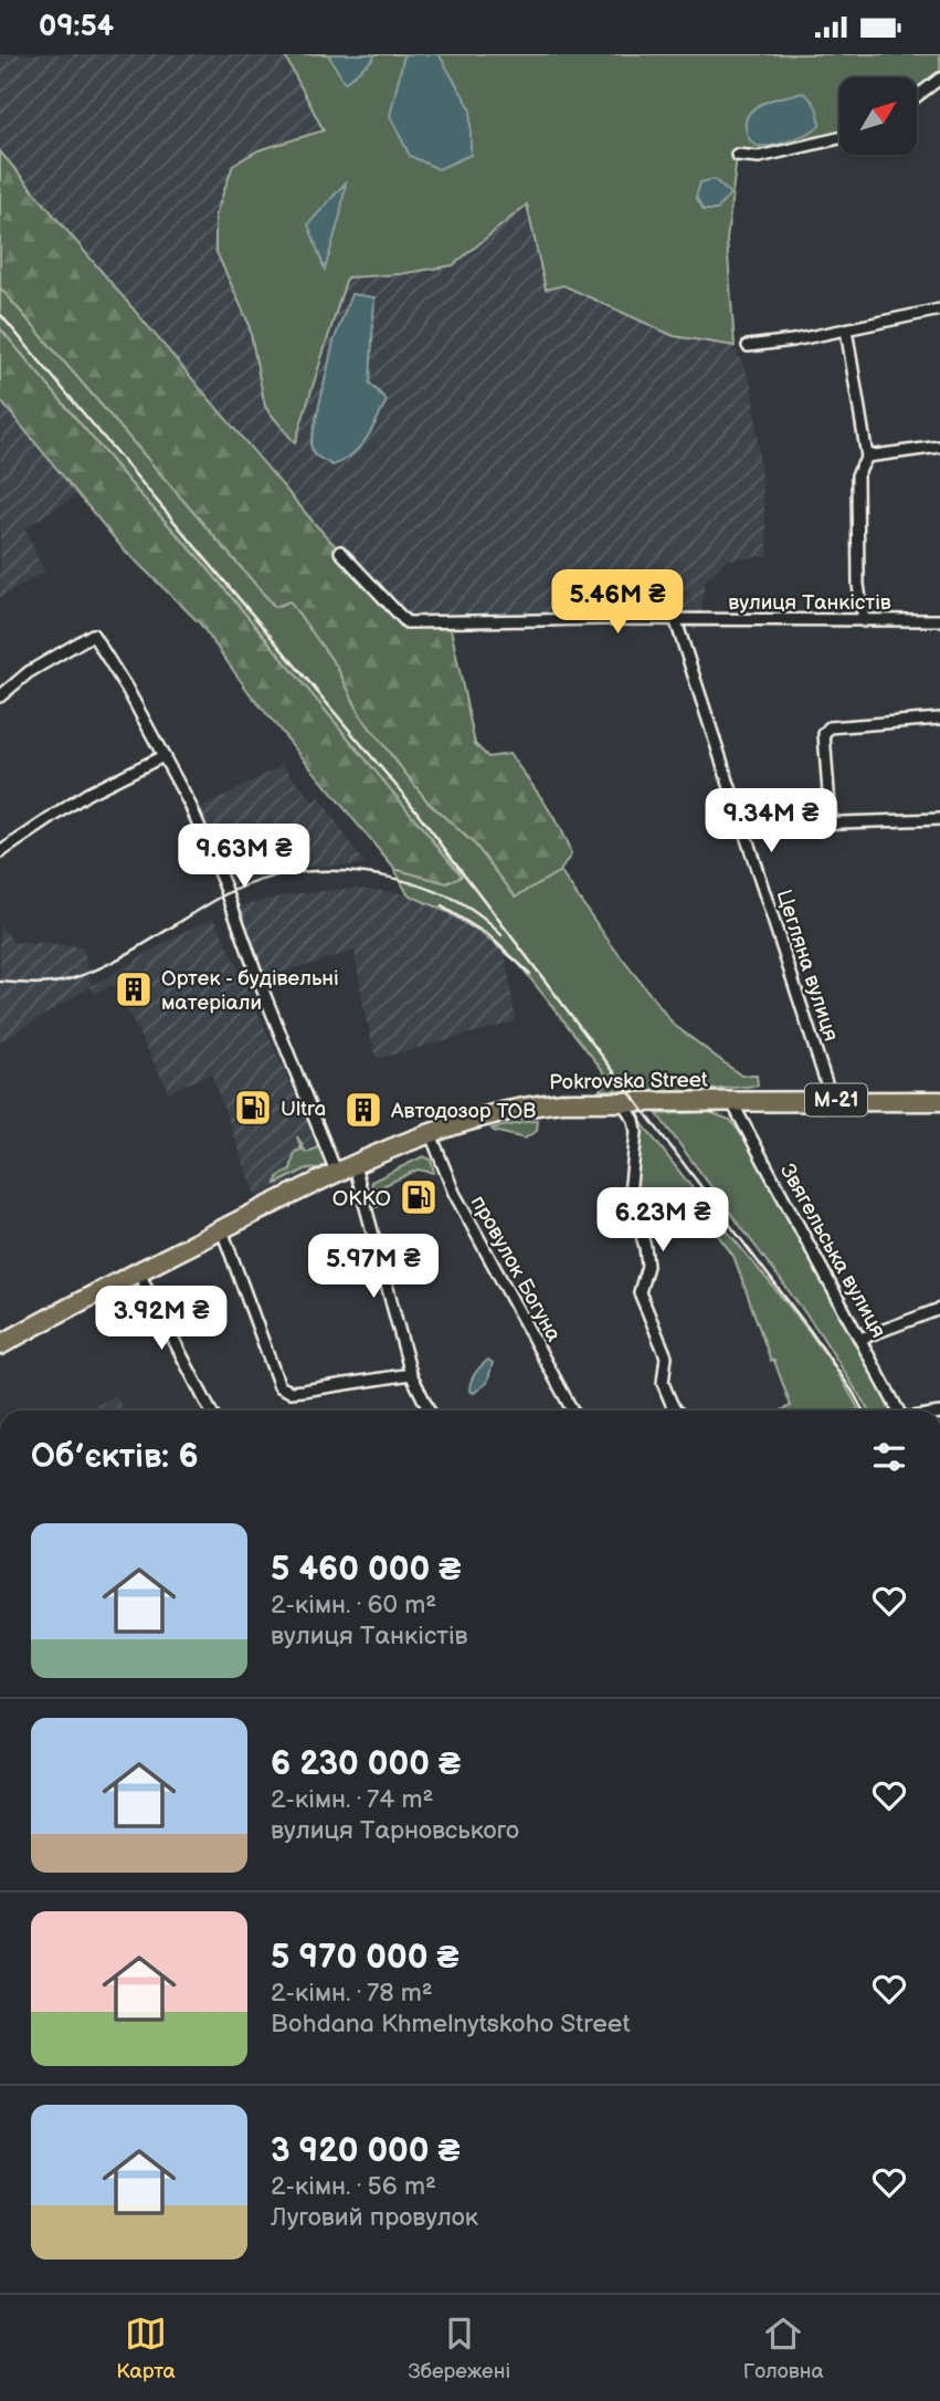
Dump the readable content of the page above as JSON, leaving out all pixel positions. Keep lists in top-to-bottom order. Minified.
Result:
{"streets":{"highway":["Pokrovska Street","М-21"],"street":["вулиця Танкістів","Цегляна вулиця","Звягельська вулиця","провулок Богуна"]},"crossings":[["вулиця Танкістів","Цегляна вулиця"],["Цегляна вулиця","Pokrovska Street"],["Pokrovska Street","Звягельська вулиця"],["Pokrovska Street","провулок Богуна"]],"places":{"building":["Ортек - будівельні матеріали","Автодозор ТОВ"],"fuel station":["Ultra","OKKO"]},"north":"top right","page":{"status":"09:54","price":["5.46M ₴","9.34M ₴","9.63M ₴","6.23M ₴","5.97M ₴","3.92M ₴"],"heading":"Об’єктів: 6","list":[{"name":"5 460 000 ₴","note":"2-кімн. · 60 m² · вулиця Танкістів"},{"name":"6 230 000 ₴","note":"2-кімн. · 74 m² · вулиця Тарновського"},{"name":"5 970 000 ₴","note":"2-кімн. · 78 m² · Bohdana Khmelnytskoho Street"},{"name":"3 920 000 ₴","note":"2-кімн. · 56 m² · Луговий провулок"}],"tabs":["Карта","Збережені","Головна"]}}
